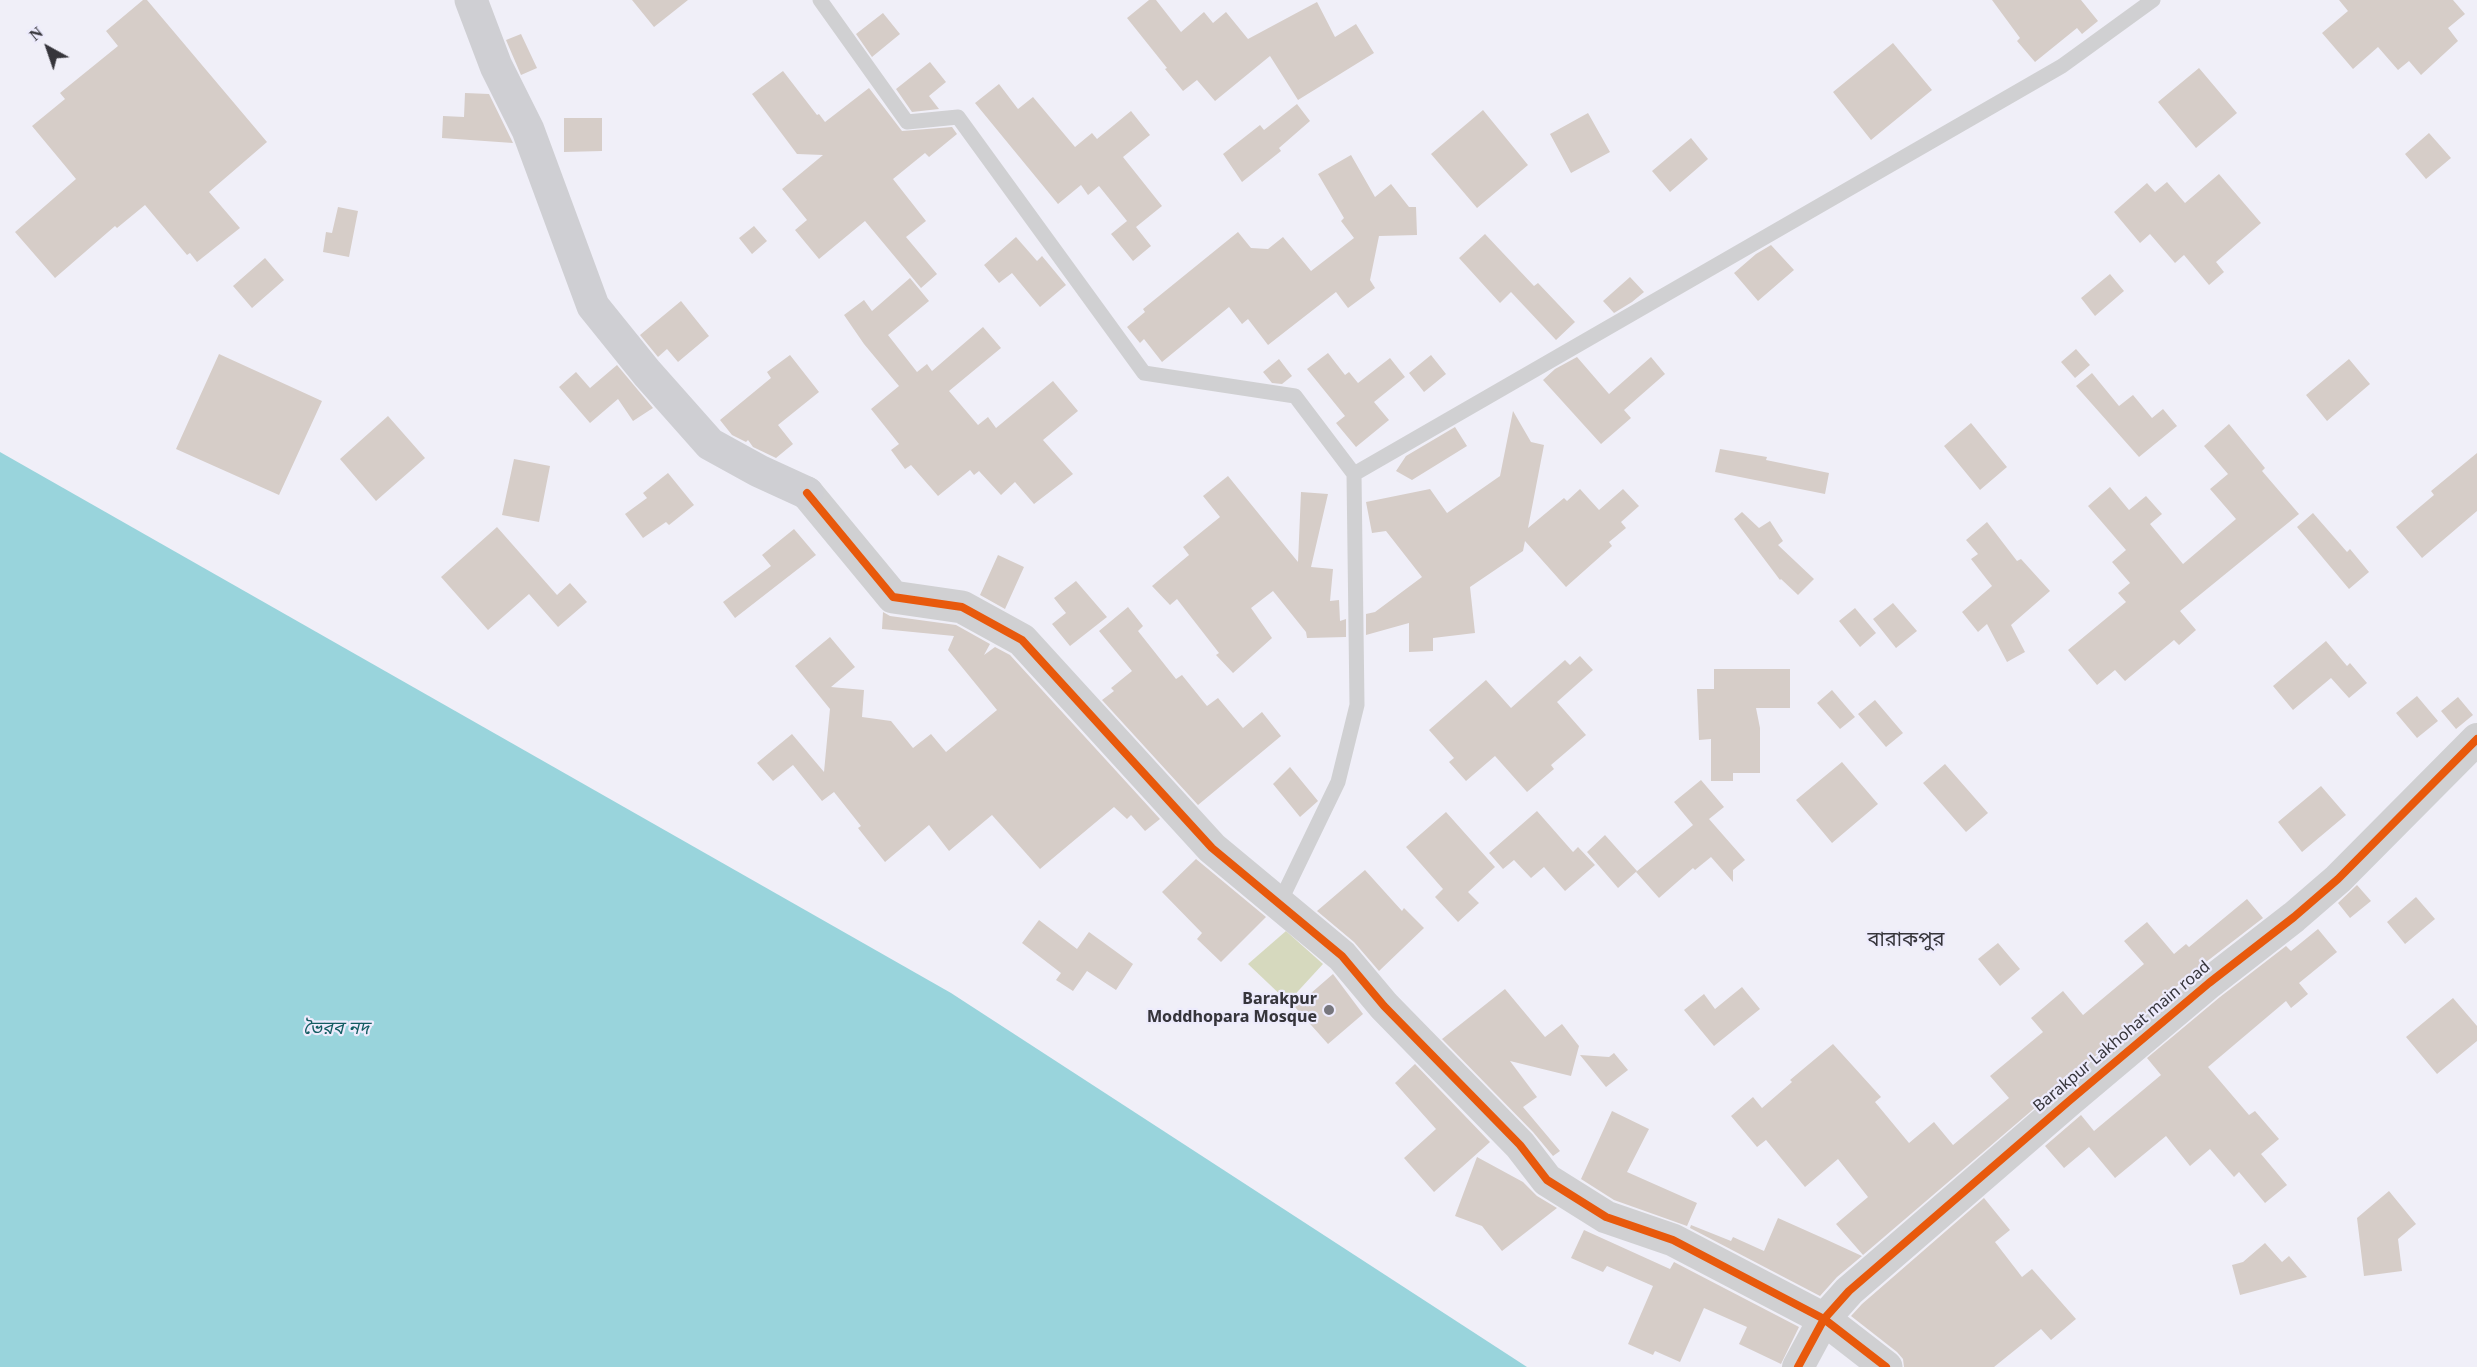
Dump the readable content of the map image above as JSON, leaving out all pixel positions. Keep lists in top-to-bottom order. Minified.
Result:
{"streets":{"street":["Barakpur Lakhohat main road"]},"districts":["বারাকপুর"],"water":["ভৈরব নদ"],"places":["Barakpur Moddhopara Mosque"],"north":"top left"}
